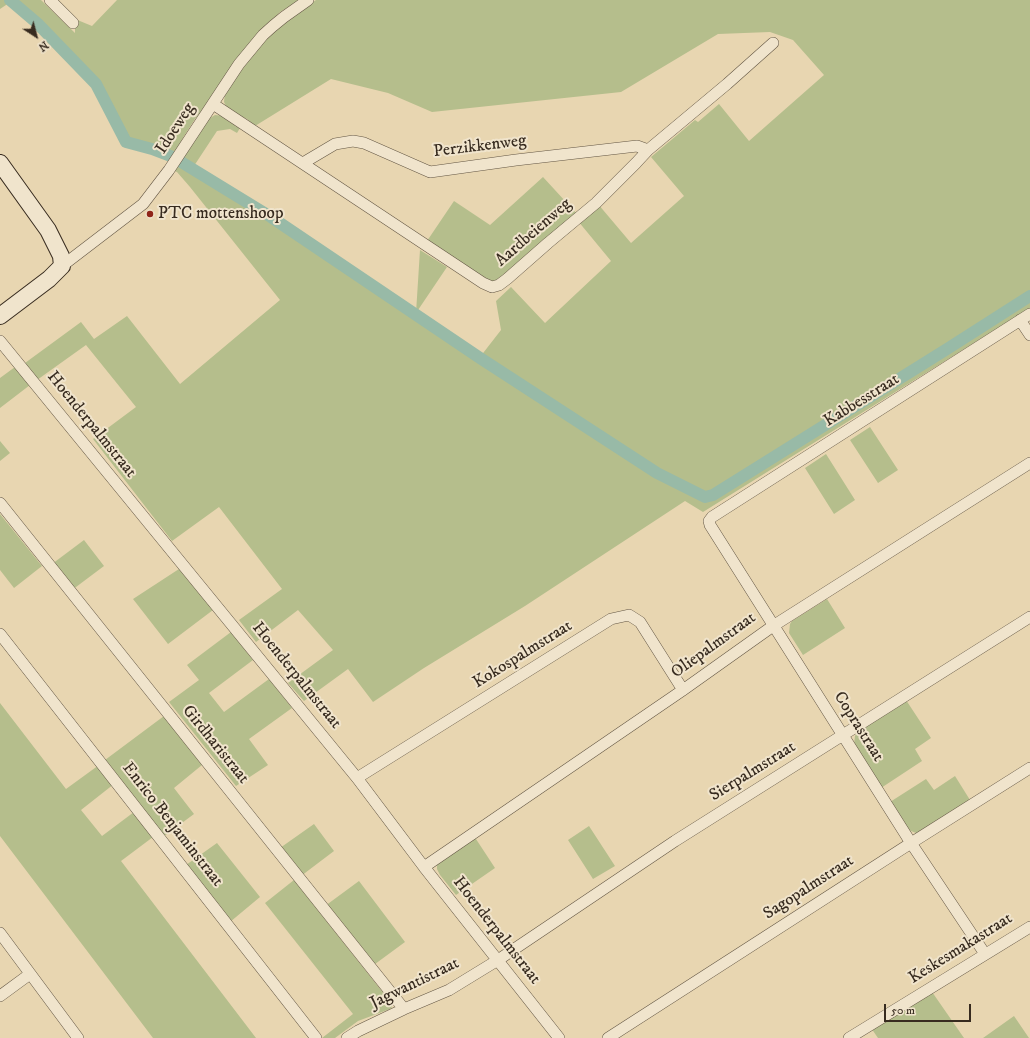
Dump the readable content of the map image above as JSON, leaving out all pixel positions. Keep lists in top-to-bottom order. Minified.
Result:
{"streets":{"street":["Idoeweg","Perzikkenweg","Aardbeienweg","Kabbesstraat","Hoenderpalmstraat","Oliepalmstraat","Kokospalmstraat","Coprastraat","Girdharistraat","Sierpalmstraat","Enrico Benjaminstraat","Sagopalmstraat","Keskesmakastraat","Jagwantistraat"]},"crossings":[["Idoeweg","Aardbeienweg"],["Perzikkenweg","Aardbeienweg"],["Kabbesstraat","Coprastraat"],["Hoenderpalmstraat","Oliepalmstraat"],["Hoenderpalmstraat","Kokospalmstraat"],["Hoenderpalmstraat","Sierpalmstraat"],["Hoenderpalmstraat","Jagwantistraat"],["Oliepalmstraat","Kokospalmstraat"],["Oliepalmstraat","Coprastraat"],["Coprastraat","Sierpalmstraat"],["Coprastraat","Sagopalmstraat"],["Coprastraat","Keskesmakastraat"],["Girdharistraat","Jagwantistraat"],["Sierpalmstraat","Jagwantistraat"]],"places":["PTC mottenshoop"],"scale_bar":"50 m","north":"bottom right"}
